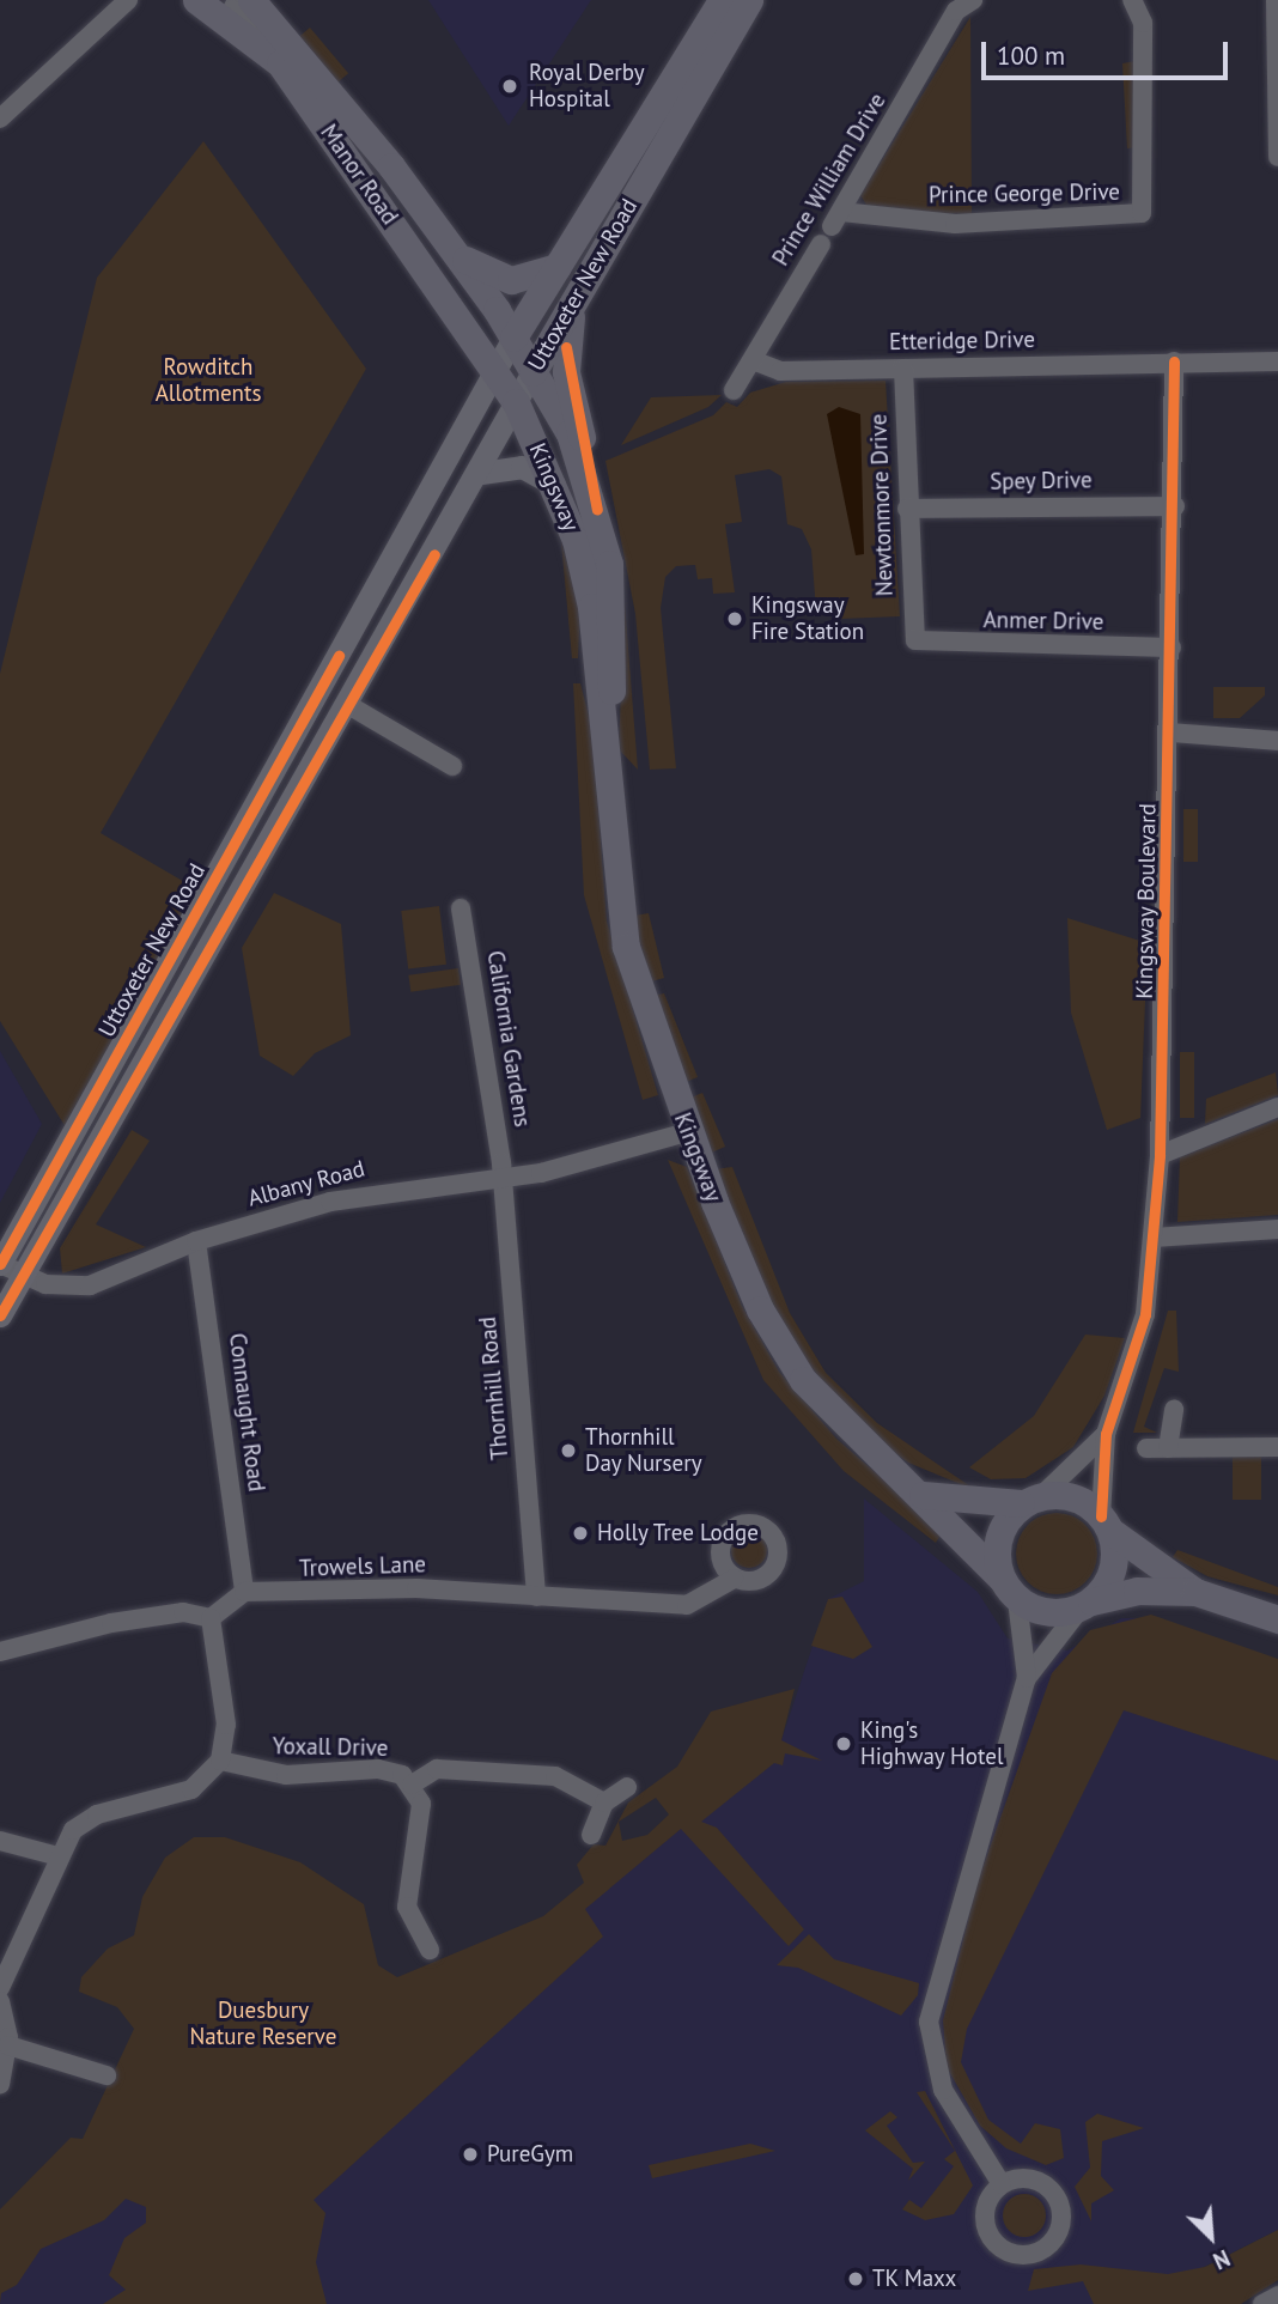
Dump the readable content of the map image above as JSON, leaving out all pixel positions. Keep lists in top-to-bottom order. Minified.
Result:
{"streets":{"highway":["Manor Road","Uttoxeter New Road","Kingsway"],"street":["Prince William Drive","Prince George Drive","Etteridge Drive","Spey Drive","Newtonmore Drive","Anmer Drive","Kingsway Boulevard","California Gardens","Albany Road","Thornhill Road","Connaught Road","Trowels Lane","Yoxall Drive"]},"crossings":[["Manor Road","Uttoxeter New Road"],["Manor Road","Kingsway"],["Prince William Drive","Prince George Drive"],["Prince William Drive","Etteridge Drive"],["Uttoxeter New Road","Kingsway"],["Uttoxeter New Road","Albany Road"],["Etteridge Drive","Newtonmore Drive"],["Etteridge Drive","Kingsway Boulevard"],["Spey Drive","Newtonmore Drive"],["Spey Drive","Kingsway Boulevard"],["Kingsway","Albany Road"],["Newtonmore Drive","Anmer Drive"],["Anmer Drive","Kingsway Boulevard"],["California Gardens","Albany Road"],["California Gardens","Thornhill Road"],["Albany Road","Thornhill Road"],["Albany Road","Connaught Road"],["Thornhill Road","Trowels Lane"],["Connaught Road","Trowels Lane"]],"parks":["Rowditch Allotments","Duesbury Nature Reserve"],"places":["Royal Derby Hospital","Kingsway Fire Station","Thornhill Day Nursery","Holly Tree Lodge","King's Highway Hotel","PureGym","TK Maxx"],"scale_bar":"100 m","north":"bottom right"}
